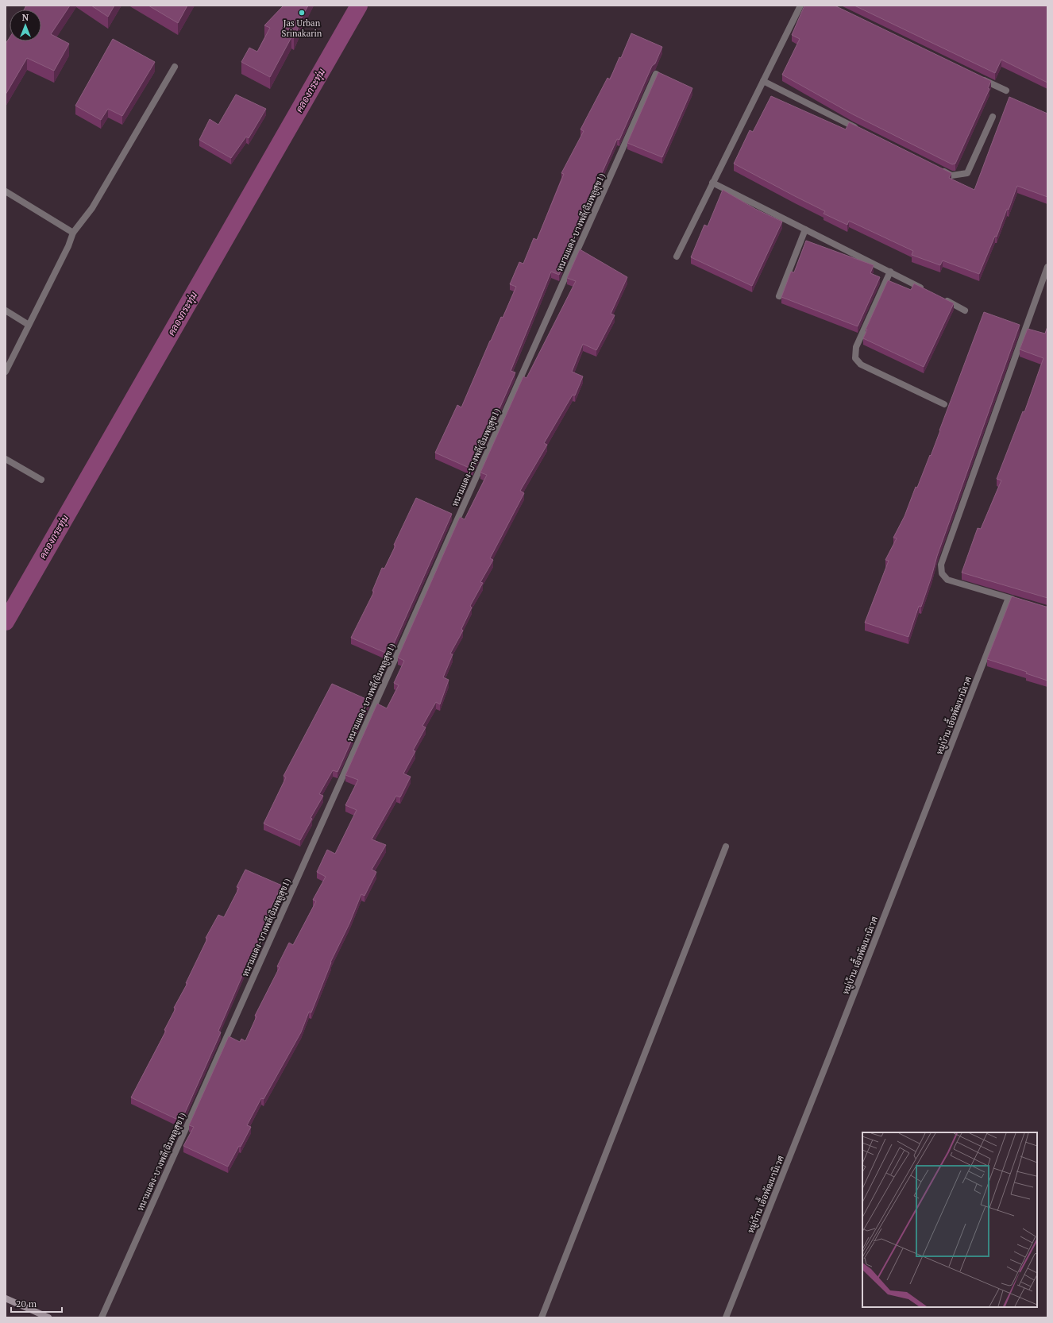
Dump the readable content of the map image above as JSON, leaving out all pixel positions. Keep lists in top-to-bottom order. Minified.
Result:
{"streets":{"street":["หนามแดง-บางพลี(ฉิมพลูสุข1)","หมู่บ้าน เอื้อพัฒนานิเวศ"]},"water":["คลองกระทุ่ม"],"places":["Jas Urban Srinakarin"],"scale_bar":"20 m","north":"top"}
